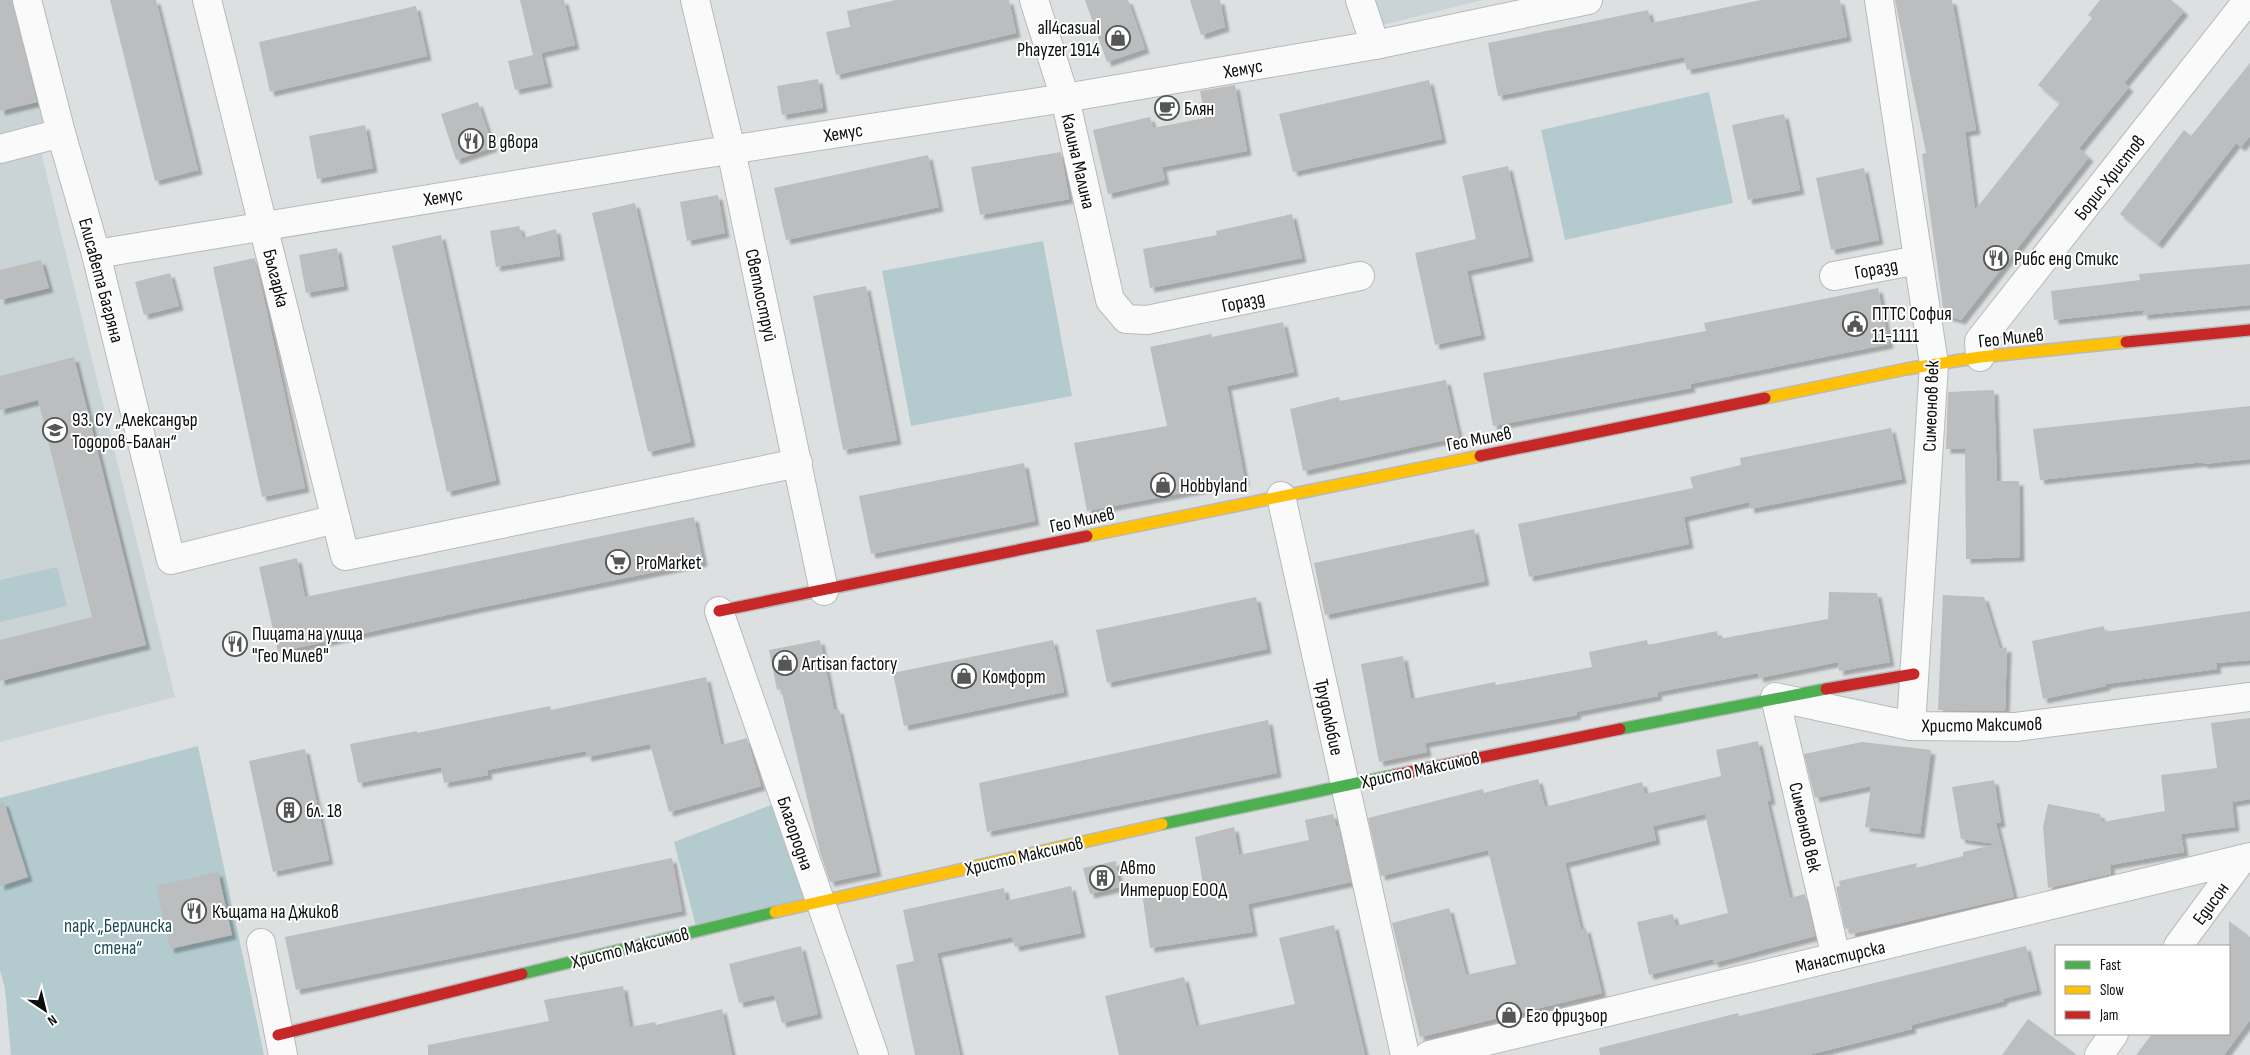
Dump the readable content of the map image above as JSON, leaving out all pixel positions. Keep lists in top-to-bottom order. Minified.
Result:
{"streets":{"street":["Хемус","Калина Малина","Борис Христов","Горазд","Българка","Елисавета Багряна","Светлоструй","Гео Милев","Симеонов век","Трудолюбие","Христо Максимов","Благородна","Едисон","Манастирска"]},"crossings":[["Хемус","Калина Малина"],["Хемус","Българка"],["Хемус","Елисавета Багряна"],["Хемус","Светлоструй"],["Калина Малина","Горазд"],["Борис Христов","Гео Милев"],["Горазд","Симеонов век"],["Българка","Елисавета Багряна"],["Българка","Светлоструй"],["Светлоструй","Гео Милев"],["Гео Милев","Симеонов век"],["Гео Милев","Трудолюбие"],["Гео Милев","Благородна"],["Симеонов век","Христо Максимов"],["Симеонов век","Манастирска"],["Трудолюбие","Христо Максимов"],["Христо Максимов","Благородна"],["Едисон","Манастирска"]],"parks":["парк „Берлинска стена“"],"places":{"shop":["all4casual Phayzer 1914","Hobbyland","Artisan factory","Комфорт","Его фризьор"],"cafe":["Блян"],"restaurant":["В двора","Рибс енд Стикс","Пицата на улица \"Гео Милев\"","Къщата на Джиков"],"public building":["ПТТС София 11-1111"],"school or university":["93. СУ „Александър Тодоров-Балан“"],"supermarket":["ProMarket"],"building":["бл. 18","Авто Интериор ЕООД"]},"legend":["Fast","Slow","Jam"],"north":"bottom right"}
